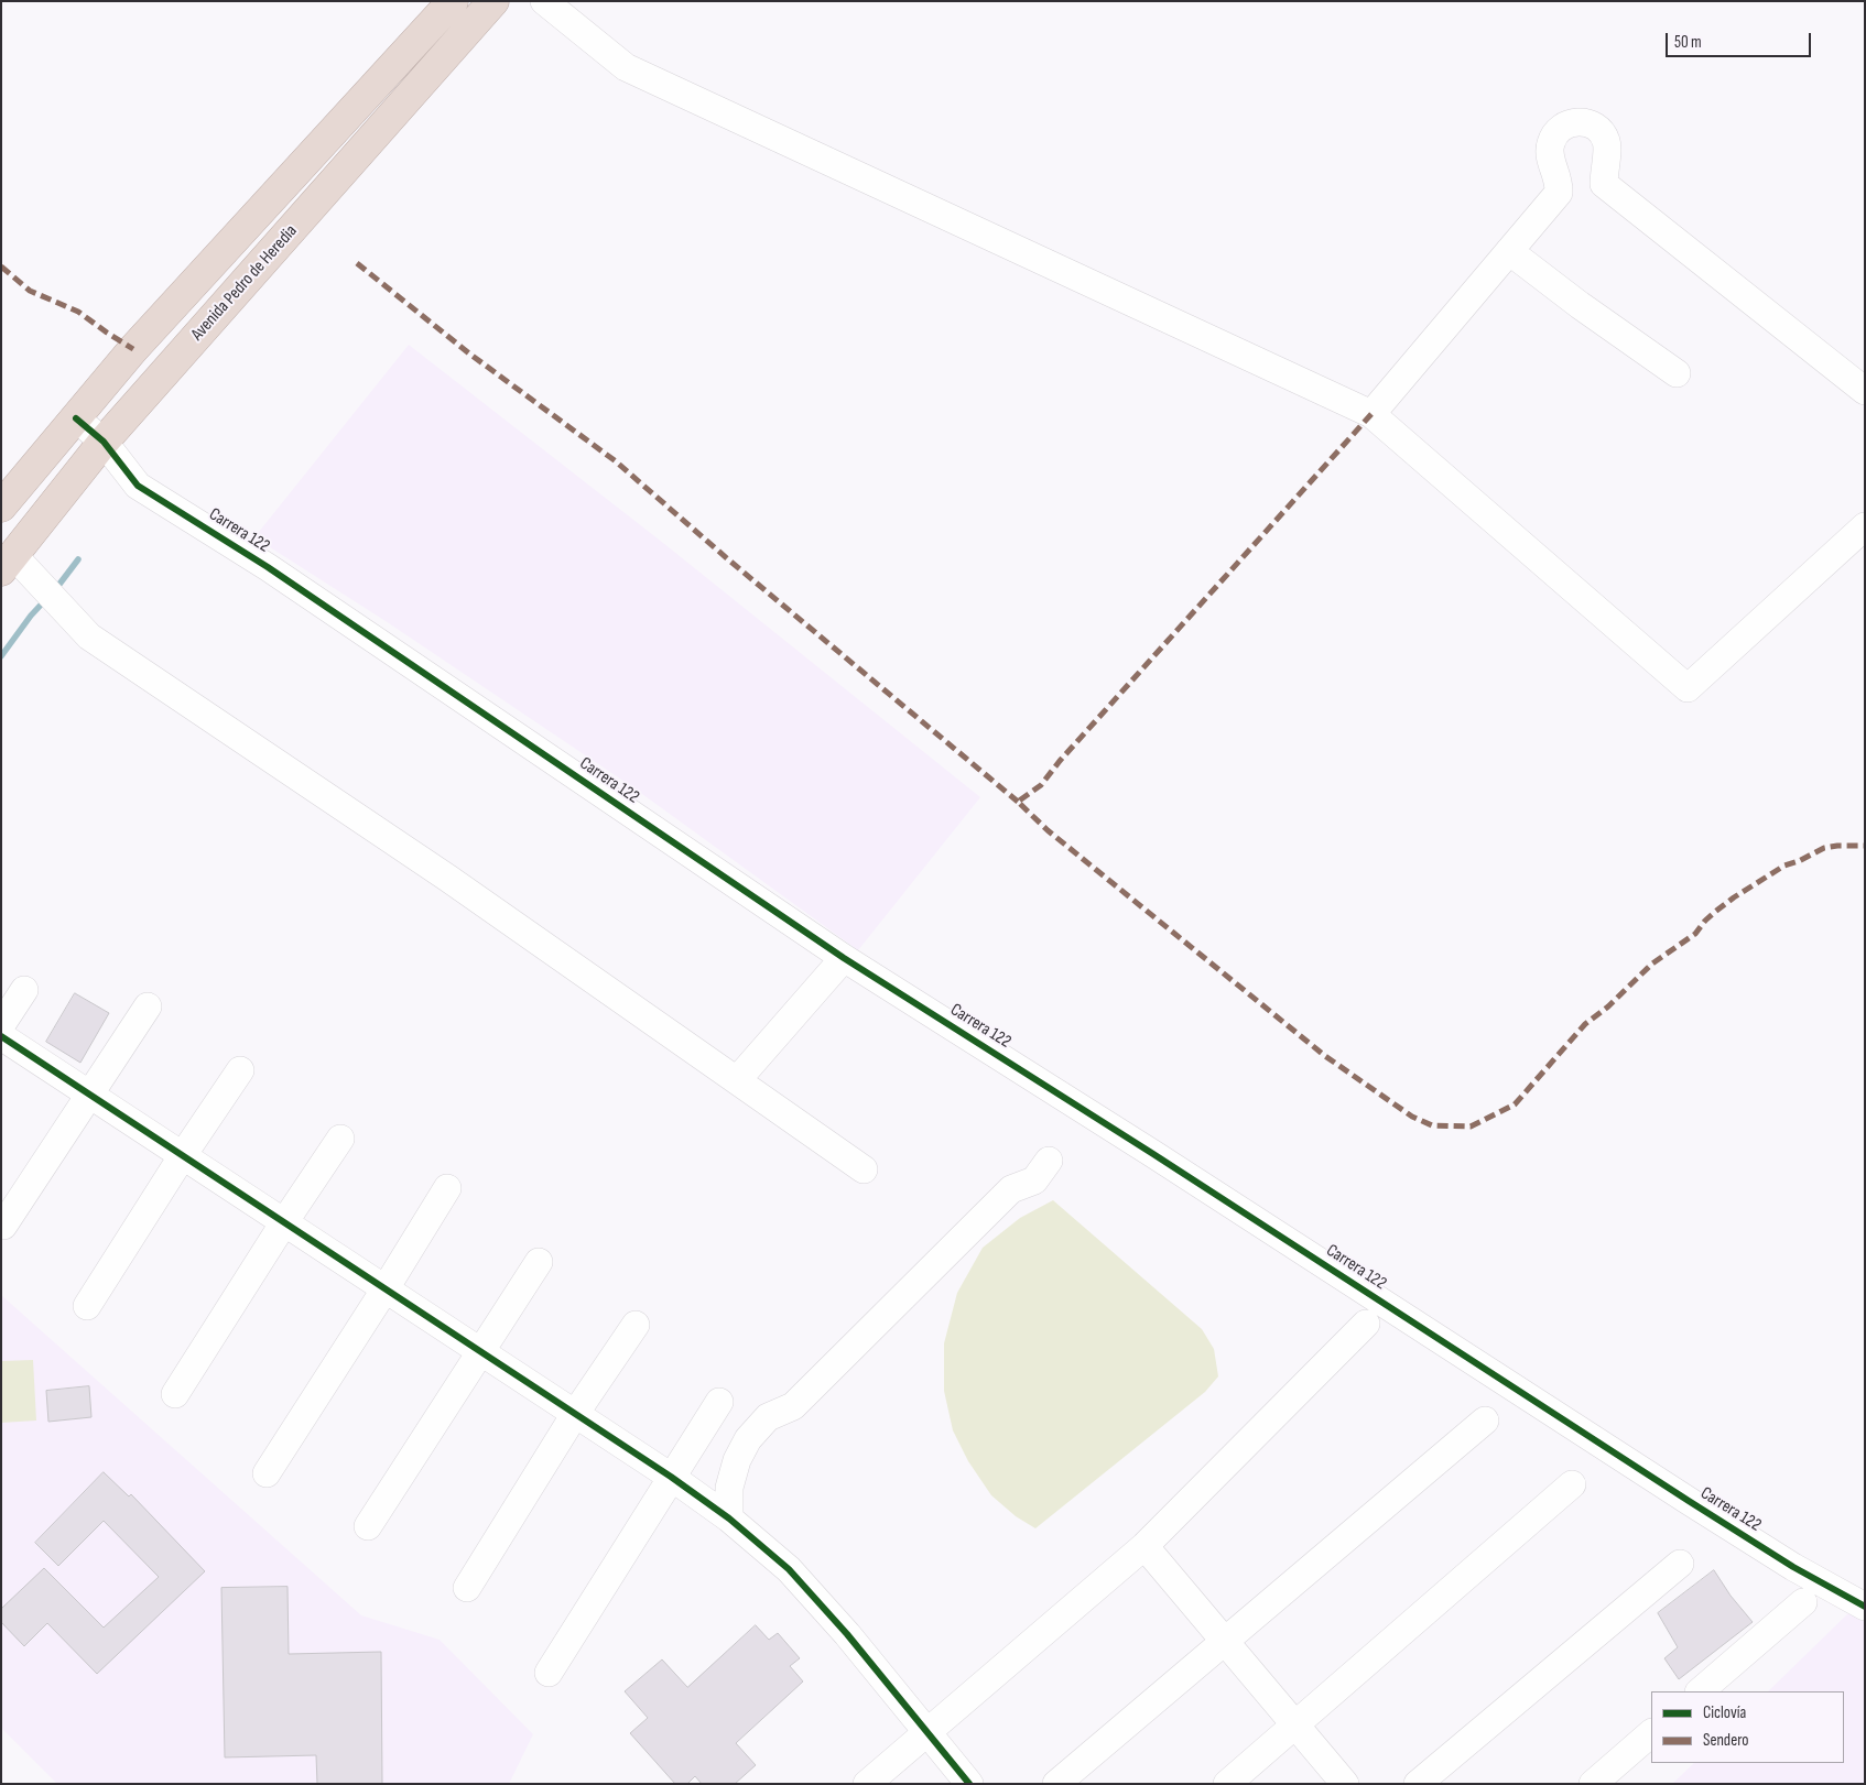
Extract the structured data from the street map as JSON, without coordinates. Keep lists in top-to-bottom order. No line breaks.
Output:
{"streets":{"highway":["Avenida Pedro de Heredia"],"street":["Carrera 122"]},"crossings":[["Avenida Pedro de Heredia","Carrera 122"]],"legend":["Ciclovía","Sendero"],"scale_bar":"50 m"}
